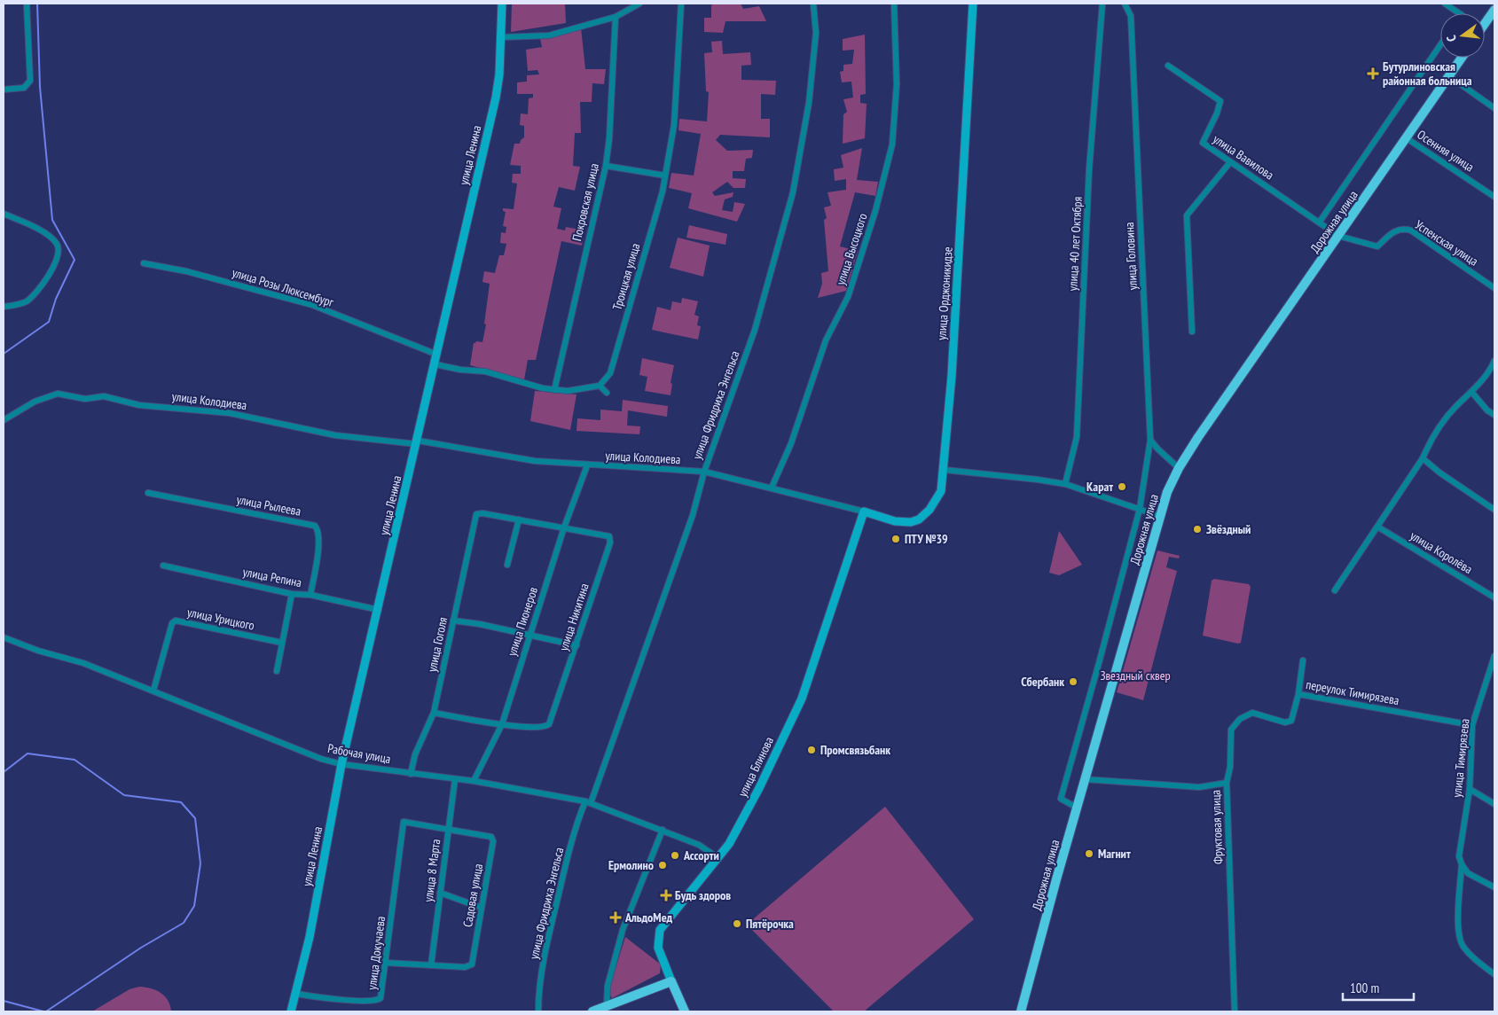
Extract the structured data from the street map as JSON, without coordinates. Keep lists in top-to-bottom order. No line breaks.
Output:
{"streets":{"main road":["улица Ленина","Дорожная улица","улица Орджоникидзе","улица Блинова"],"street":["Осенняя улица","улица Вавилова","Покровская улица","Успенская улица","улица 40 лет Октября","улица Высоцкого","улица Головина","Троицкая улица","улица Розы Люксембург","улица Колодиева","улица Фридриха Энгельса","улица Рылеева","улица Королёва","улица Репина","улица Никитина","улица Урицкого","улица Пионеров","улица Гоголя","переулок Тимирязева","Рабочая улица","улица Тимирязева","Фруктовая улица","улица 8 Марта","Садовая улица","улица Докучаева"]},"crossings":[["Осенняя улица","Дорожная улица"],["улица Ленина","улица Розы Люксембург"],["улица Ленина","улица Колодиева"],["улица Ленина","улица Репина"],["улица Ленина","Рабочая улица"],["улица Ленина","улица Докучаева"],["улица Вавилова","Дорожная улица"],["улица Вавилова","Успенская улица"],["Дорожная улица","Успенская улица"],["Дорожная улица","улица Головина"],["Дорожная улица","Фруктовая улица"],["улица Высоцкого","улица Колодиева"],["улица Орджоникидзе","улица Колодиева"],["улица Орджоникидзе","улица Блинова"],["улица Колодиева","улица Фридриха Энгельса"],["улица Колодиева","улица Пионеров"],["улица Колодиева","улица Блинова"],["улица Фридриха Энгельса","Рабочая улица"],["улица Рылеева","улица Репина"],["улица Никитина","улица Пионеров"],["улица Никитина","улица Гоголя"],["улица Урицкого","Рабочая улица"],["улица Пионеров","Рабочая улица"],["улица Гоголя","Рабочая улица"],["переулок Тимирязева","улица Тимирязева"],["переулок Тимирязева","Фруктовая улица"],["Рабочая улица","улица Блинова"],["Рабочая улица","улица 8 Марта"],["улица 8 Марта","Садовая улица"],["Садовая улица","улица Докучаева"]],"parks":["Звездный сквер"],"places":{"health":["Бутурлиновская районная больница","Будь здоров","АльдоМед"],"other":["Карат","Звёздный","ПТУ №39","Сбербанк","Промсвязьбанк","Магнит","Ассорти","Ермолино","Пятёрочка"]},"scale_bar":"100 m","north":"left"}
